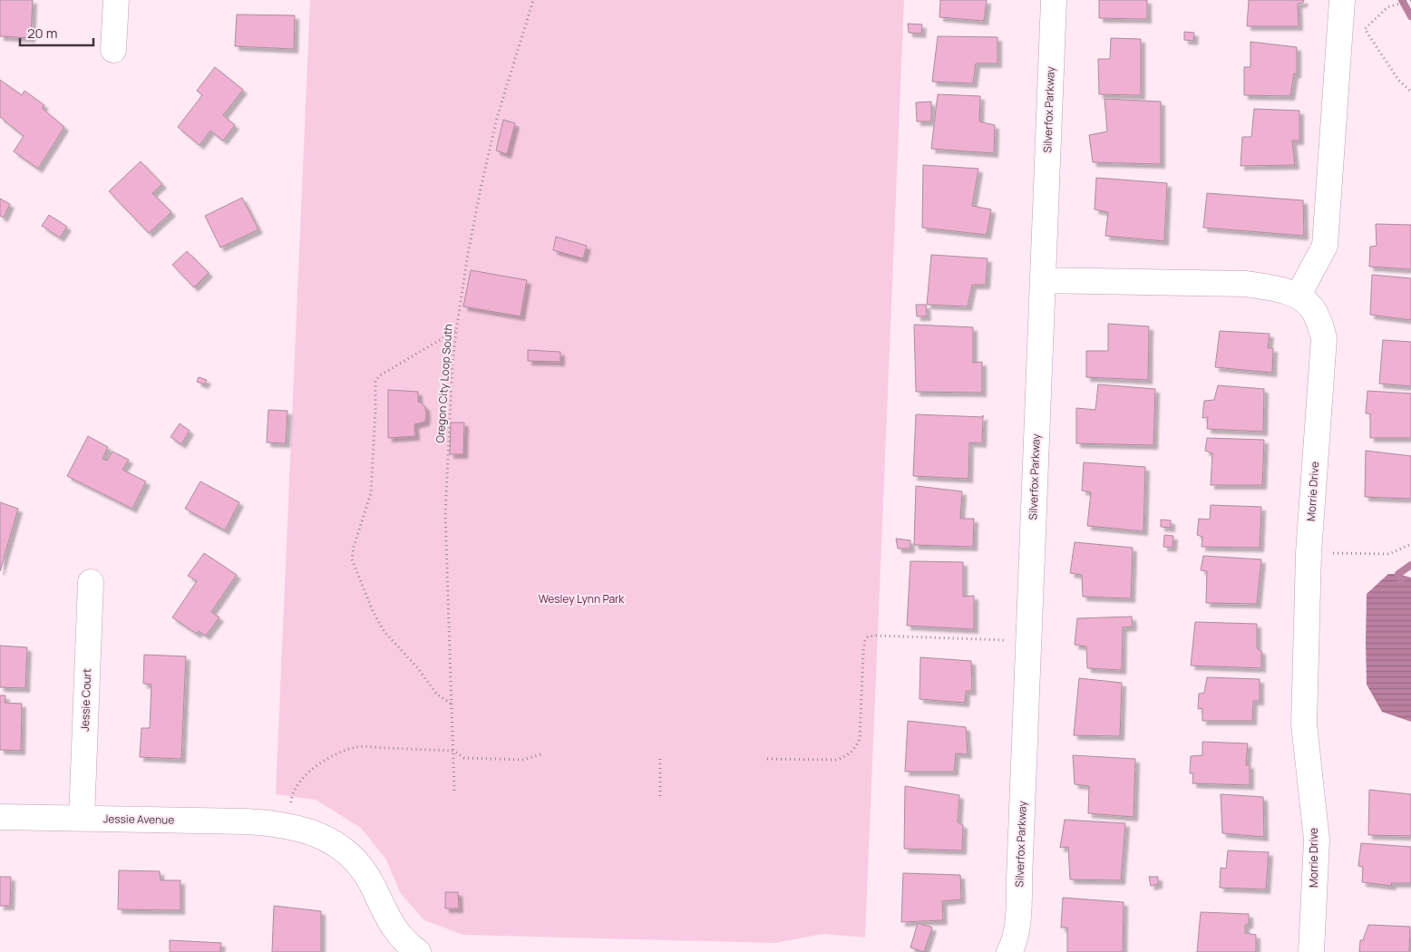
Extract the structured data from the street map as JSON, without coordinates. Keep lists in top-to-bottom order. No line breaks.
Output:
{"streets":{"street":["Silverfox Parkway","Morrie Drive","Jessie Court","Jessie Avenue"],"path":["Oregon City Loop South"]},"crossings":[["Silverfox Parkway","Morrie Drive"],["Jessie Court","Jessie Avenue"]],"parks":["Wesley Lynn Park"],"scale_bar":"20 m"}
